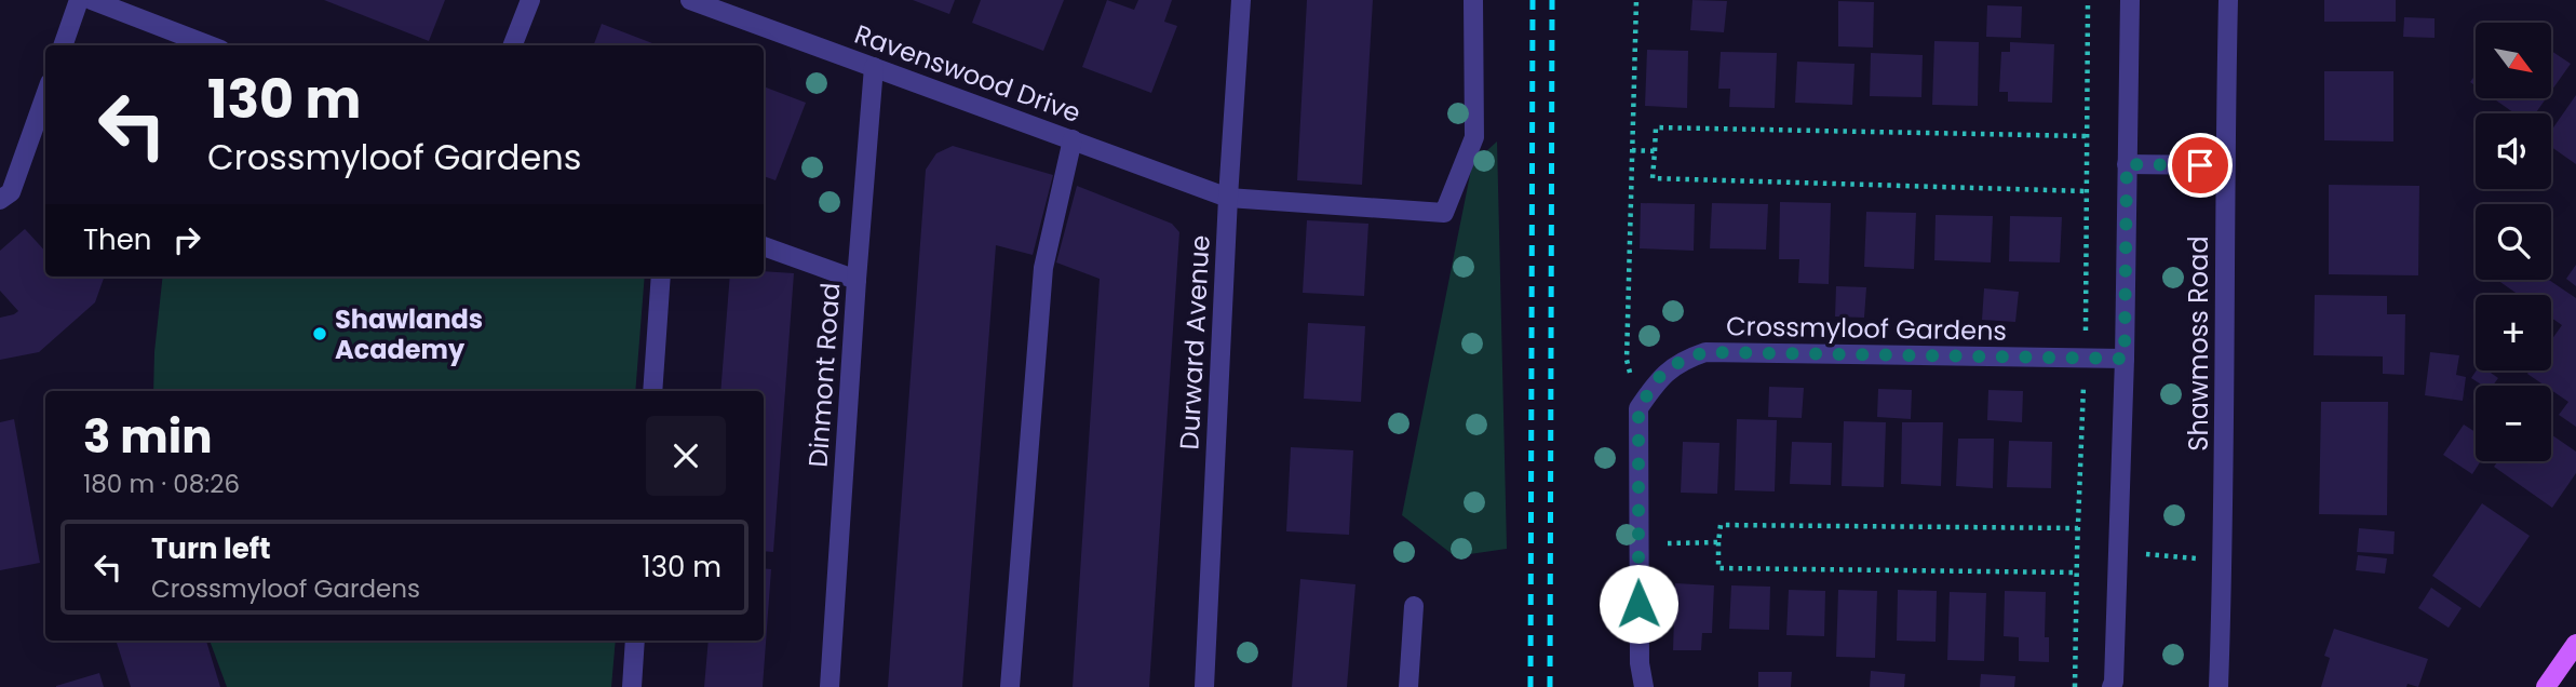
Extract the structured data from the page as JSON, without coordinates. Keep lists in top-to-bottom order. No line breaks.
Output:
{"streets":{"street":["Ravenswood Drive","Crossmyloof Gardens","Durward Avenue","Shawmoss Road","Dinmont Road"]},"crossings":[["Ravenswood Drive","Durward Avenue"],["Ravenswood Drive","Dinmont Road"]],"places":["Shawlands Academy"],"north":"bottom right","page":{"map_buttons":["+","−"],"turn":["130 m","Crossmyloof Gardens"],"then":"Then","heading":["3 min","180 m · 08:26"],"list":[{"name":"Turn left","note":"Crossmyloof Gardens","value":"130 m"}]}}
